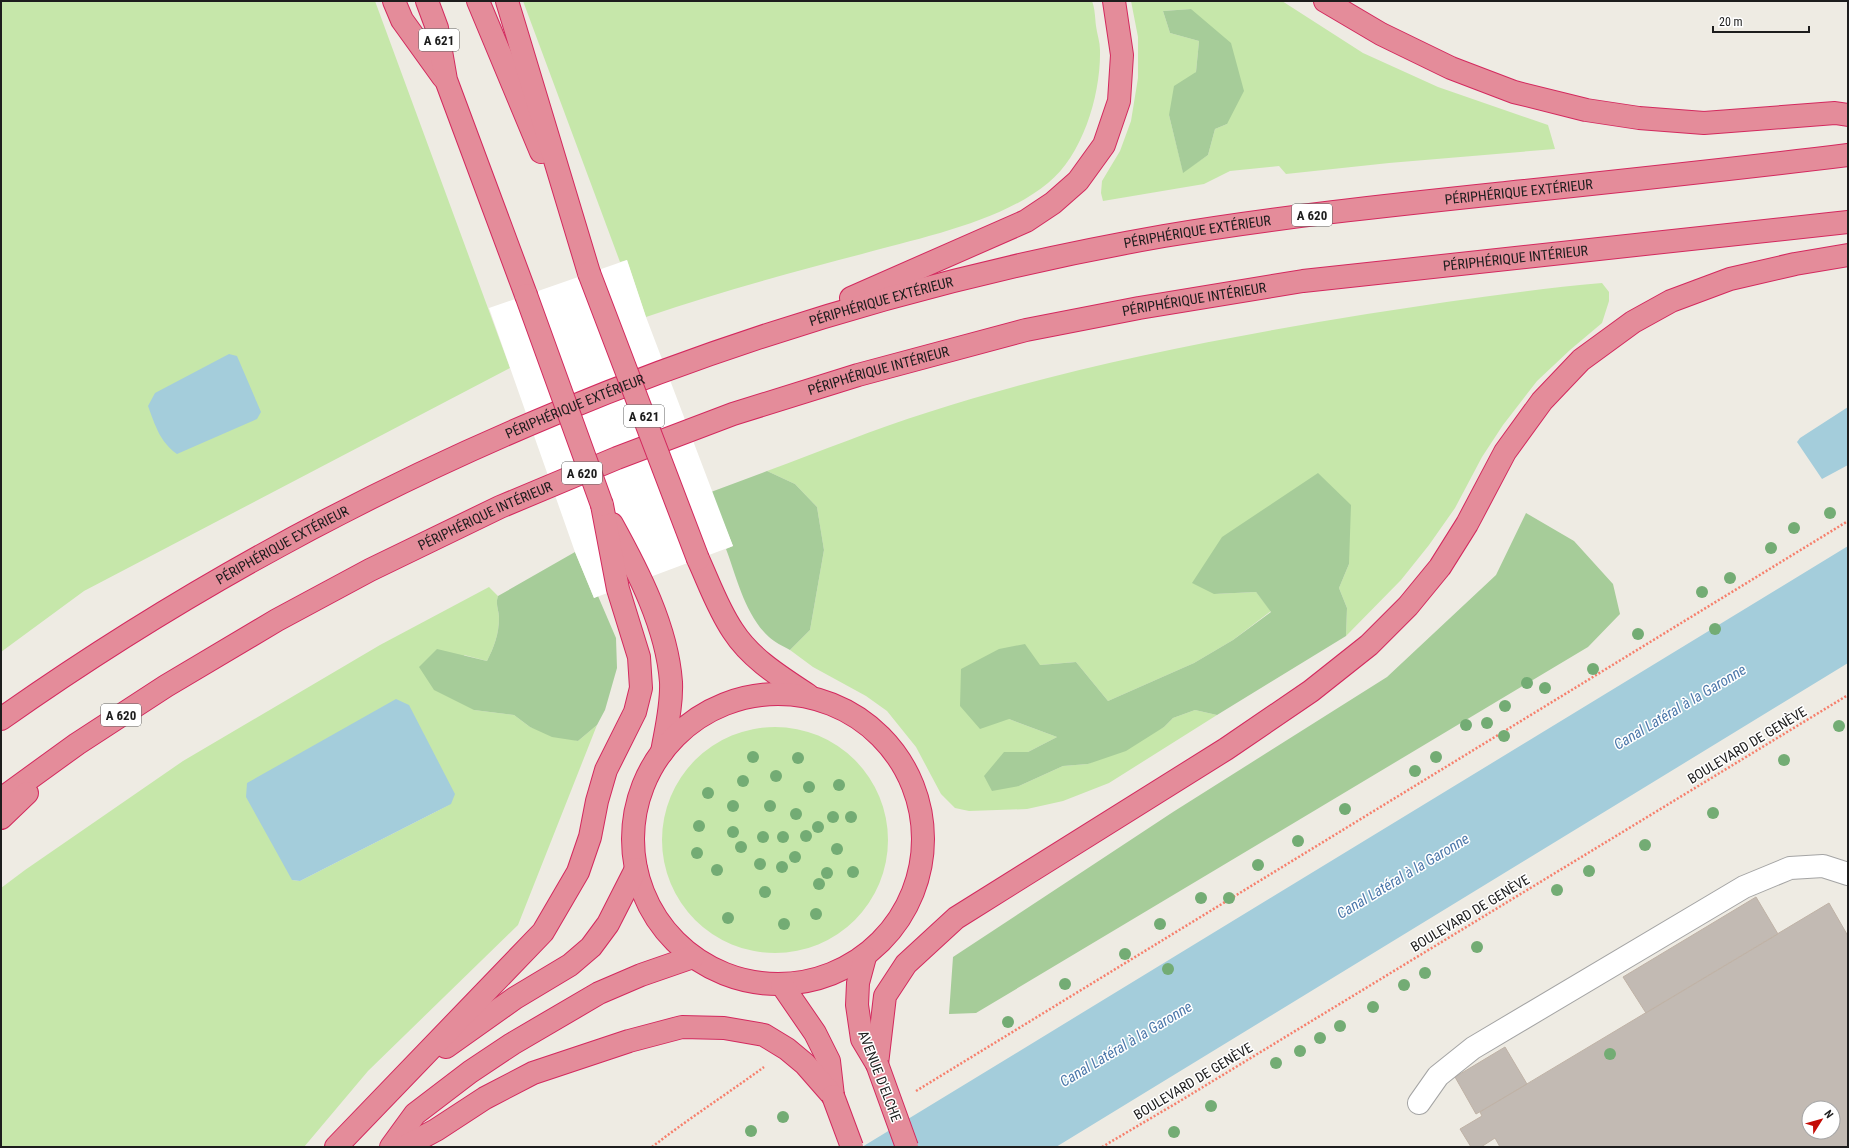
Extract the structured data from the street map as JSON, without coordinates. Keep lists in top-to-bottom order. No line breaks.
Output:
{"streets":{"highway":["A 621","PÉRIPHÉRIQUE EXTÉRIEUR","A 620","PÉRIPHÉRIQUE INTÉRIEUR","AVENUE D'ELCHE"],"path":["BOULEVARD DE GENÈVE"]},"water":["Canal Latéral à la Garonne"],"scale_bar":"20 m","north":"top right"}
